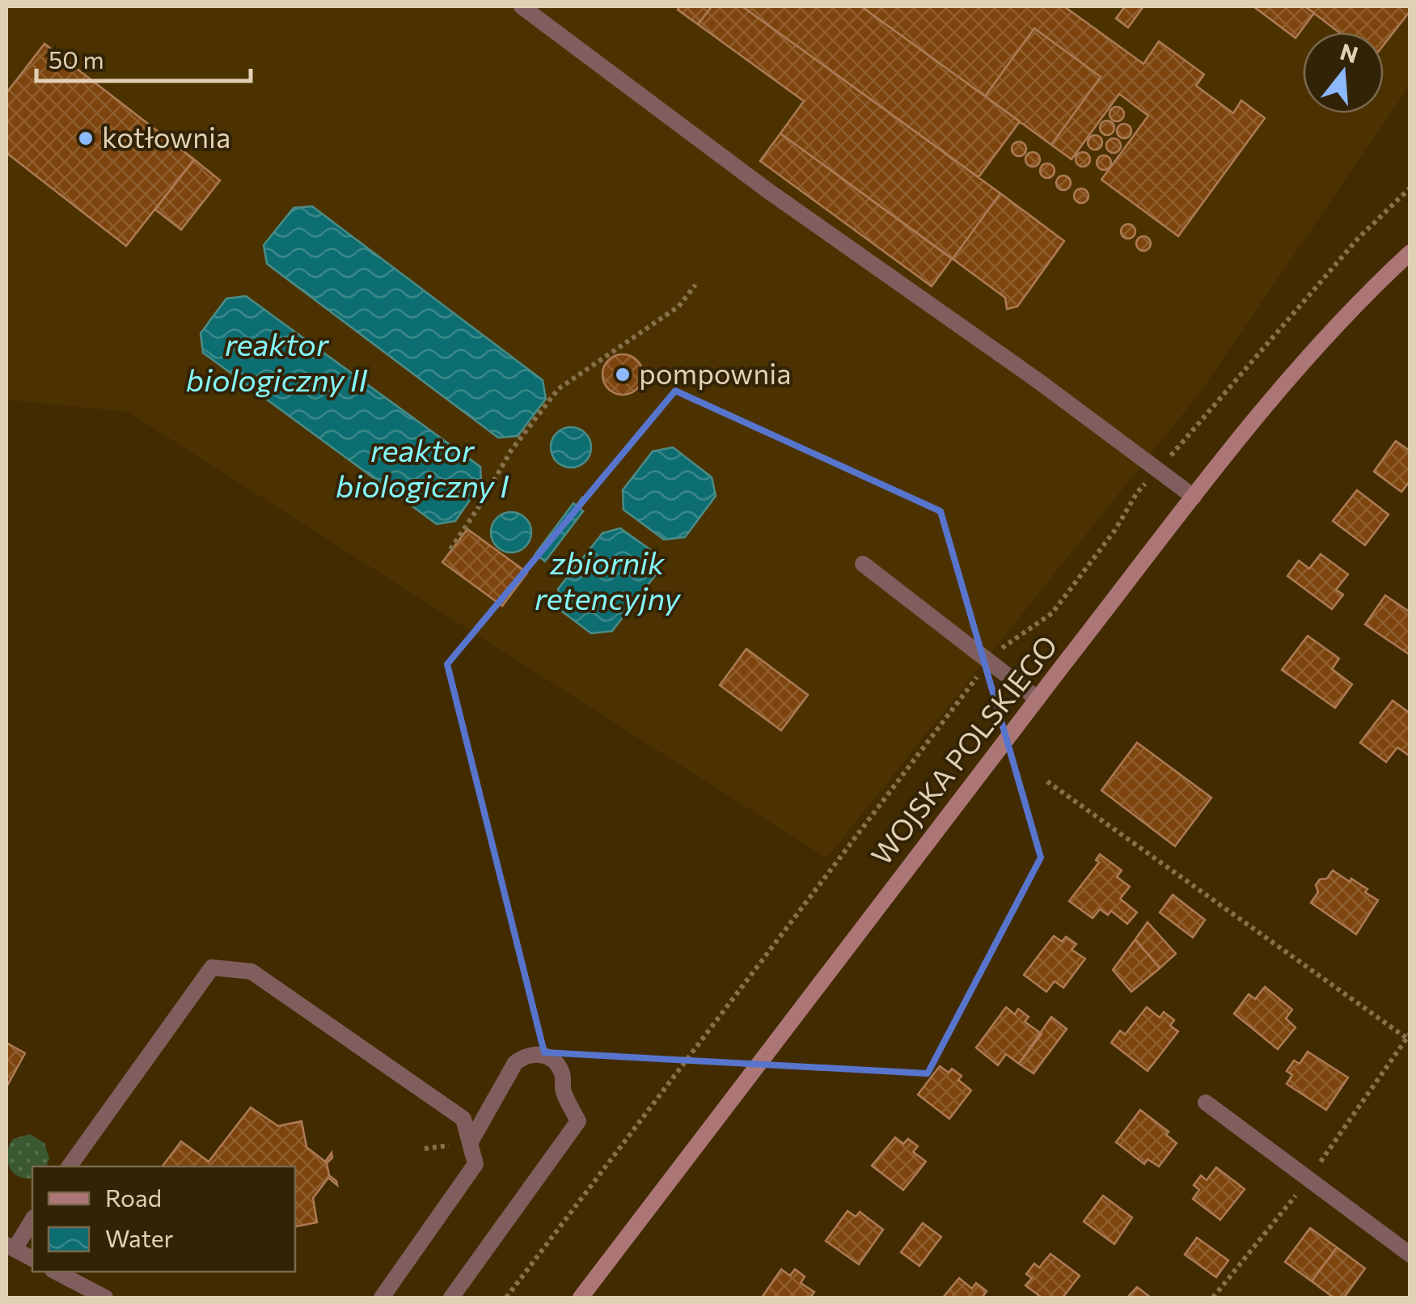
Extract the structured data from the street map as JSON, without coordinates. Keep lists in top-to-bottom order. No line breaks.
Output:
{"streets":{"main road":["WOJSKA POLSKIEGO"]},"water":["reaktor biologiczny II","reaktor biologiczny I","zbiornik retencyjny"],"places":["kotłownia","pompownia"],"legend":["Road","Water"],"scale_bar":"50 m","north":"top"}
